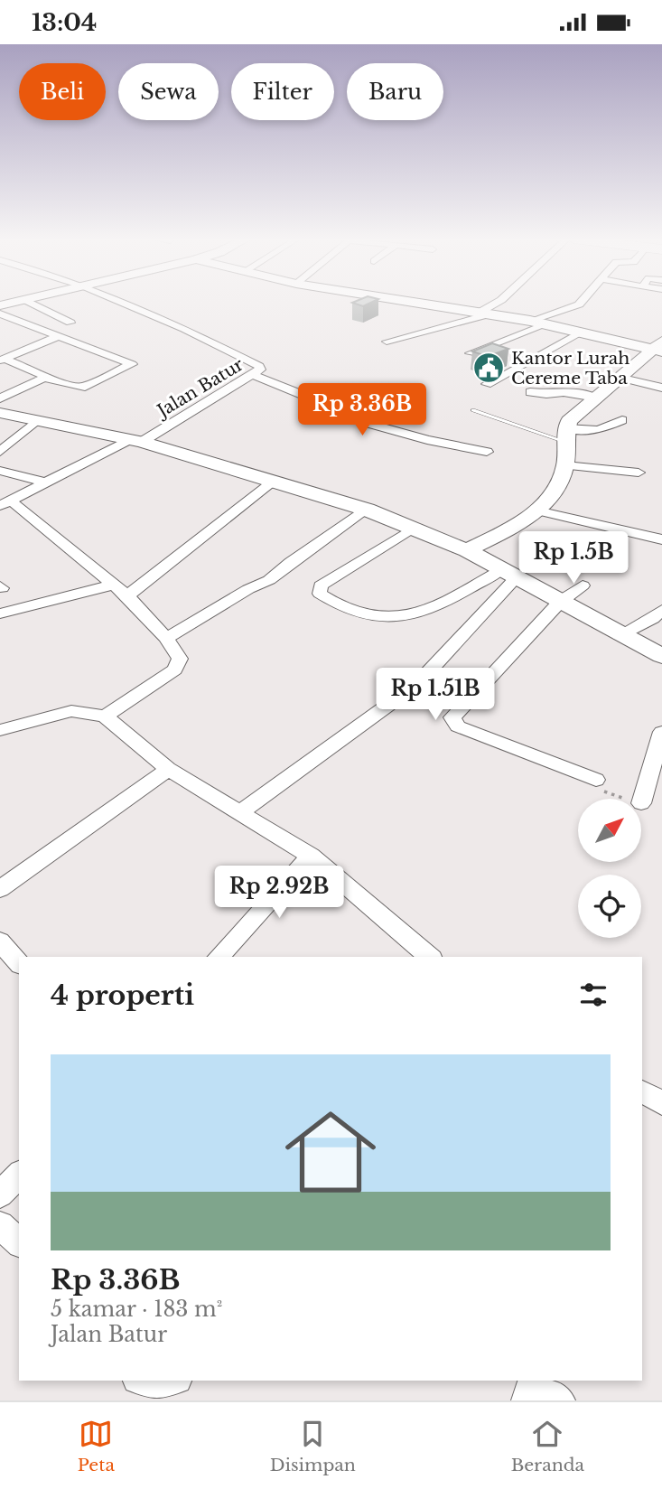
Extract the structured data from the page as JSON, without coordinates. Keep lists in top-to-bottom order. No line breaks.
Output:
{"streets":{"street":["Jalan Batur"]},"places":{"public building":["Kantor Lurah Cereme Taba"]},"north":"top right","page":{"status":"13:04","chip":["Beli","Sewa","Filter","Baru"],"price":["Rp 3.36B","Rp 1.5B","Rp 1.51B","Rp 2.92B"],"heading":"4 properti","list":[{"name":"Rp 3.36B","note":"5 kamar · 183 m² · Jalan Batur"}],"tabs":["Peta","Disimpan","Beranda"]}}
